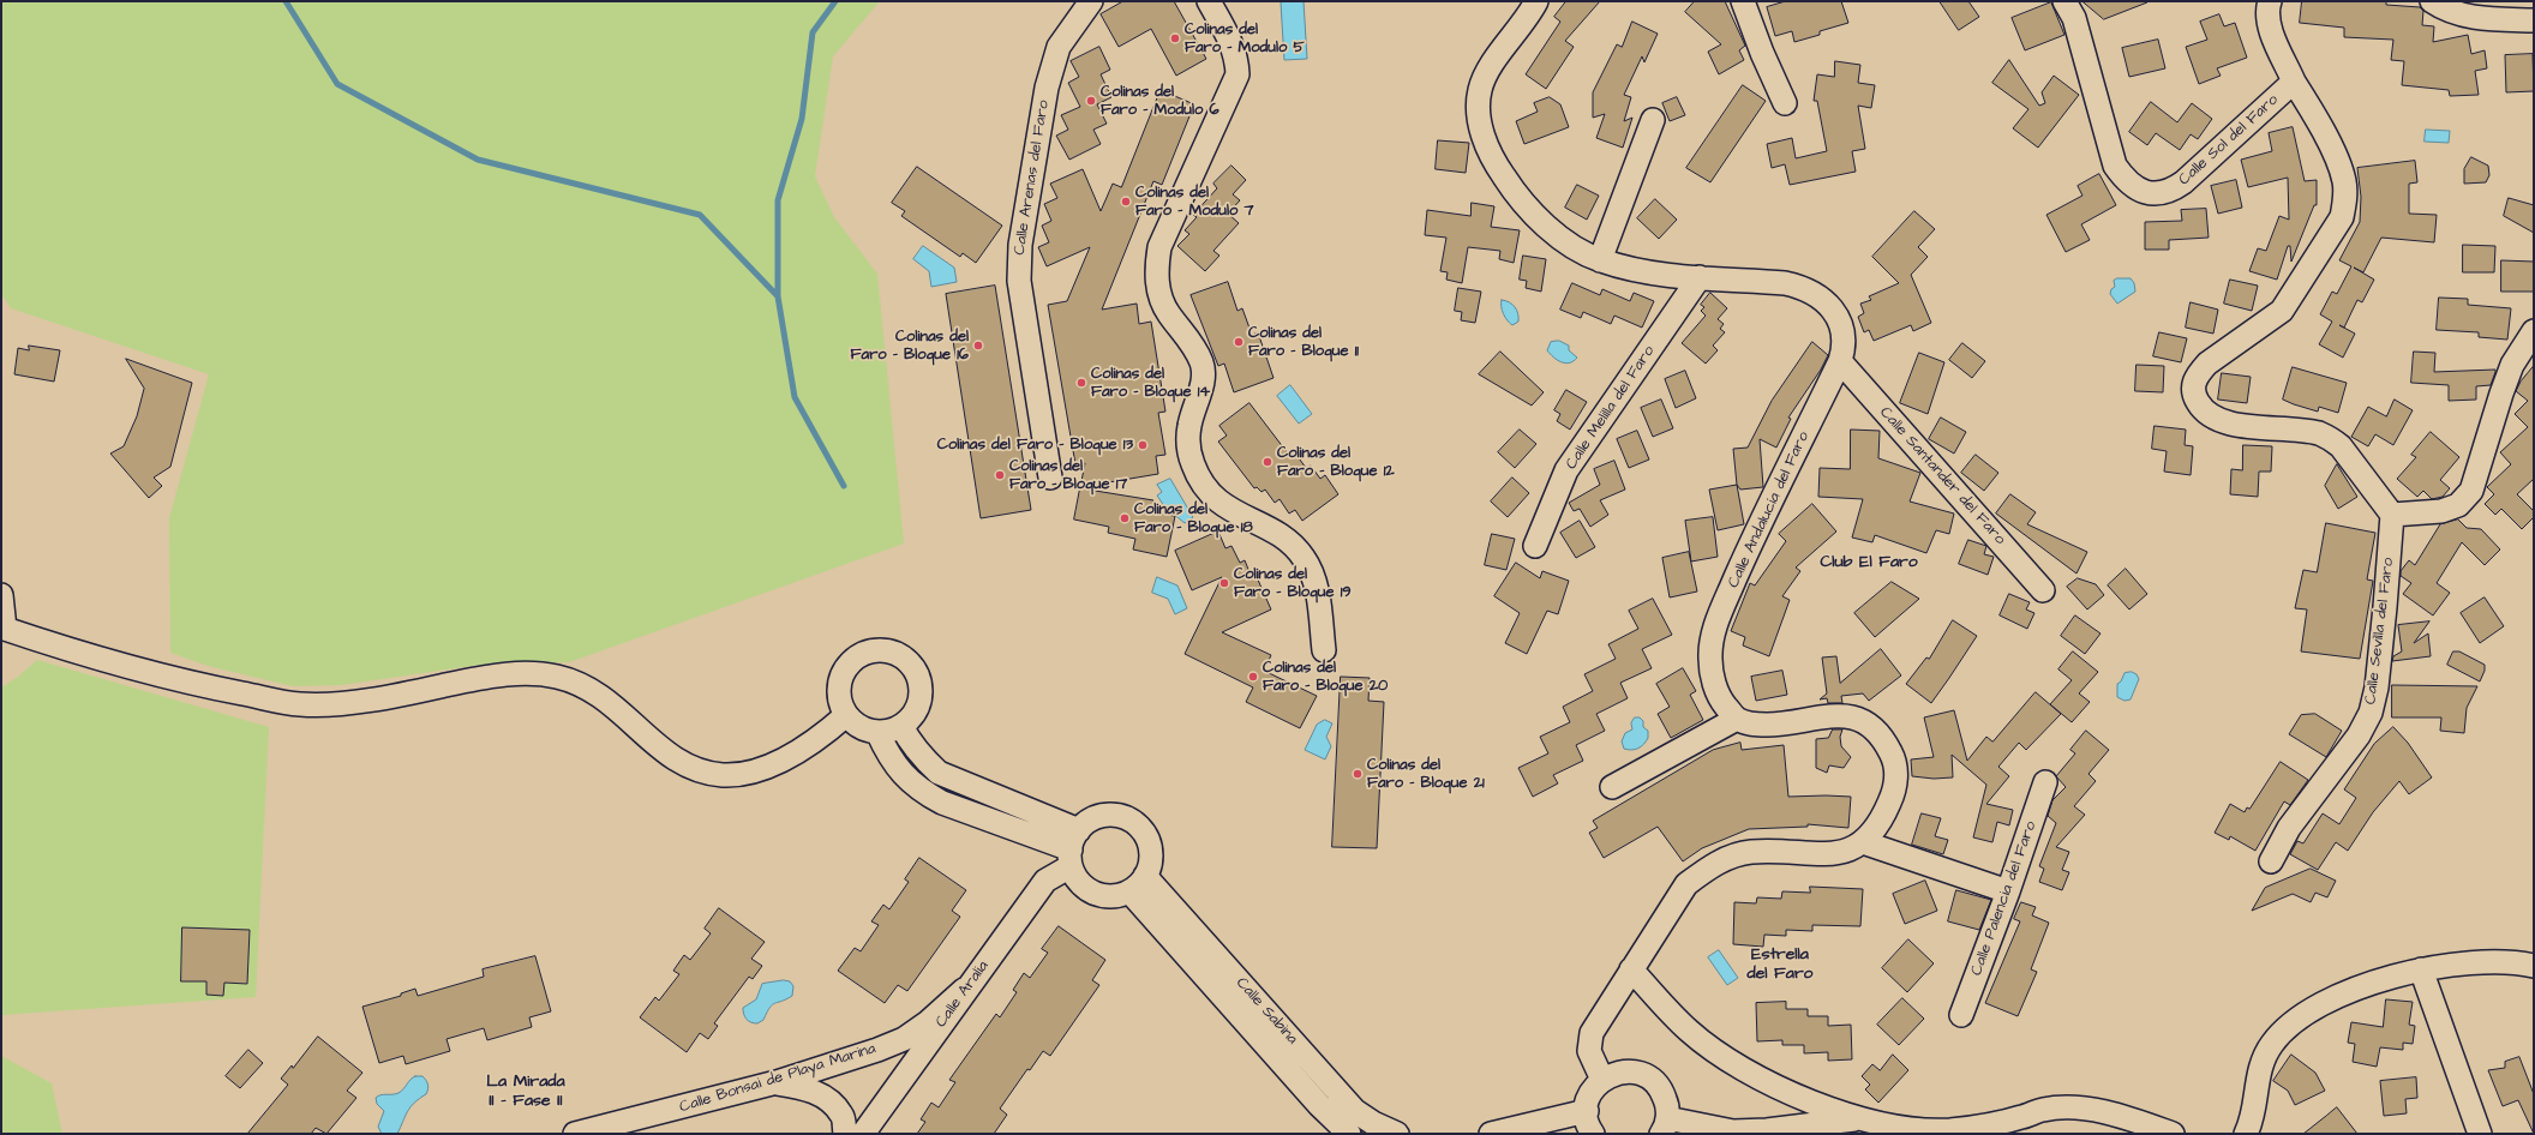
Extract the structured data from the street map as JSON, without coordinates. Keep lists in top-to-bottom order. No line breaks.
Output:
{"streets":{"street":["Calle Sol del Faro","Calle Arenas del Faro","Calle Melilla del Faro","Calle Santander del Faro","Calle Andalucía del Faro","Calle Sevilla del Faro","Calle Palencia del Faro","Calle Aralia","Calle Sabina","Calle Bonsai de Playa Marina"]},"crossings":[["Calle Melilla del Faro","Calle Andalucía del Faro"],["Calle Santander del Faro","Calle Andalucía del Faro"],["Calle Aralia","Calle Sabina"],["Calle Aralia","Calle Bonsai de Playa Marina"]],"districts":["Club El Faro","Estrella del Faro","La Mirada II - Fase II"],"places":["Colinas del Faro - Modulo 5","Colinas del Faro - Modulo 6","Colinas del Faro - Modulo 7","Colinas del Faro - Bloque 11","Colinas del Faro - Bloque 16","Colinas del Faro - Bloque 14","Colinas del Faro - Bloque 13","Colinas del Faro - Bloque 12","Colinas del Faro - Bloque 17","Colinas del Faro - Bloque 18","Colinas del Faro - Bloque 19","Colinas del Faro - Bloque 20","Colinas del Faro - Bloque 21"]}
